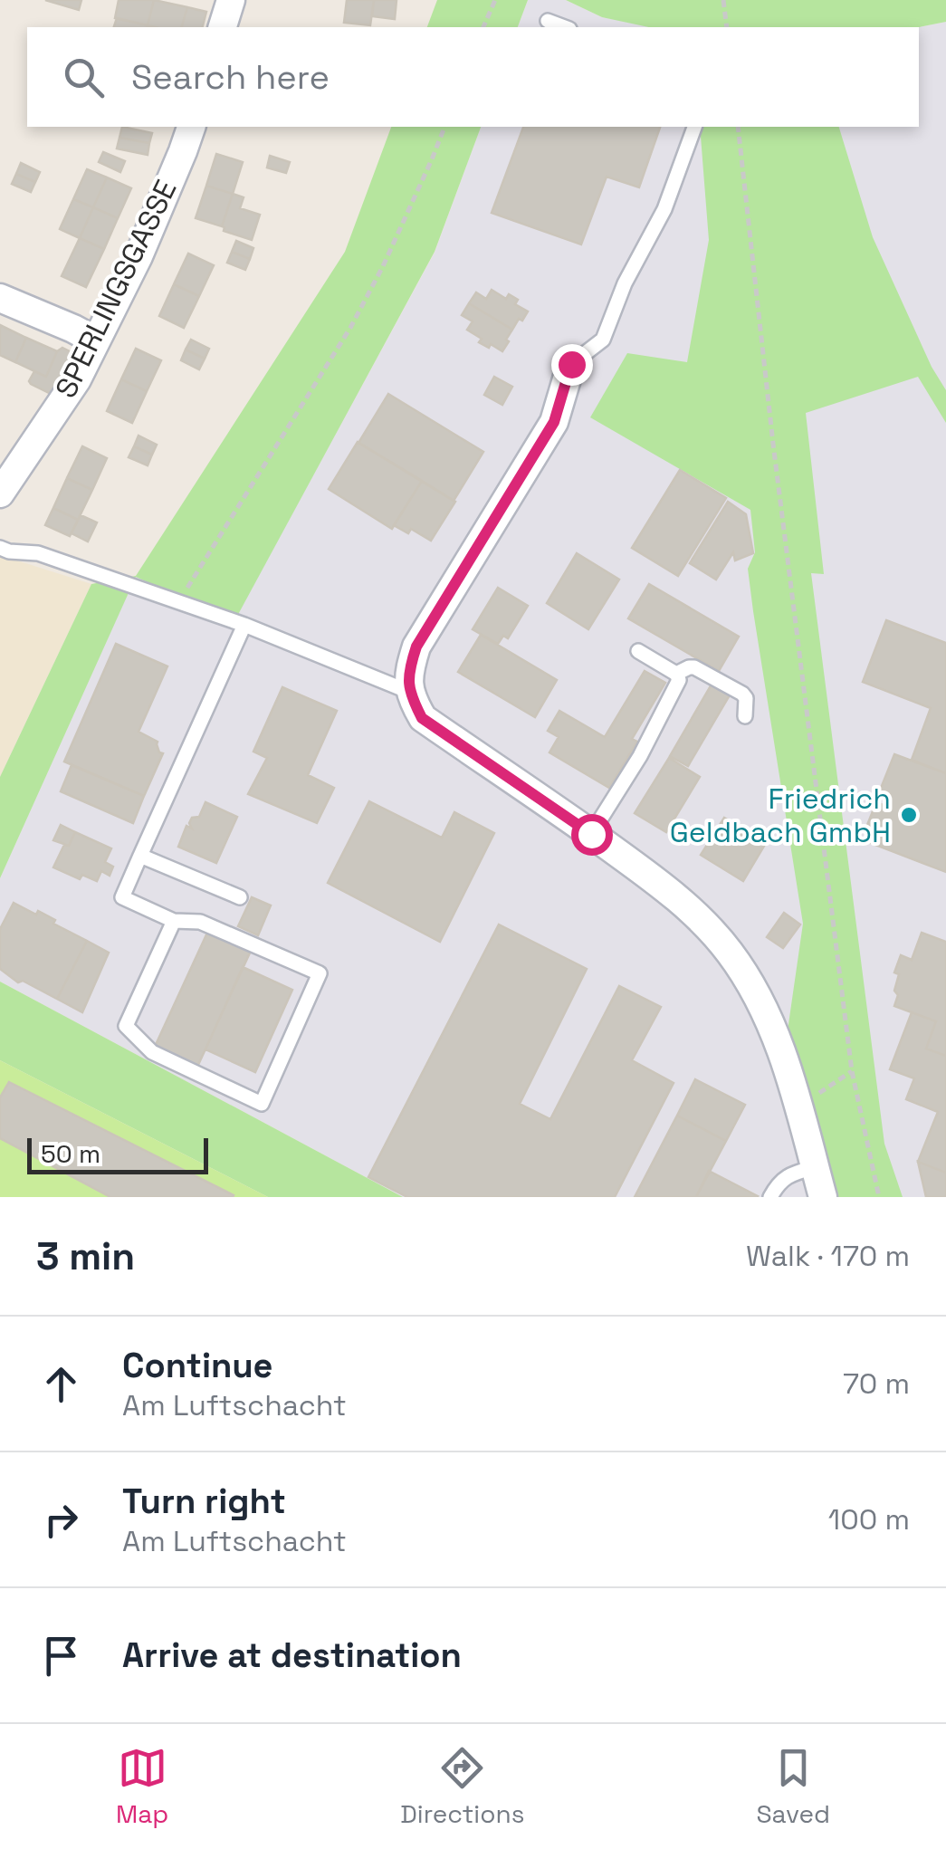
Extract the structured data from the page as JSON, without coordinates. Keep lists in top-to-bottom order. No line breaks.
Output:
{"streets":{"street":["SPERLINGSGASSE"]},"places":["Friedrich Geldbach GmbH"],"scale_bar":"50 m","page":{"search":"Search here","scale":"50 m","heading":["3 min","Walk · 170 m"],"list":[["Continue","Am Luftschacht","70 m"],["Turn right","Am Luftschacht","100 m"],"Arrive at destination"],"nav":["Map","Directions","Saved"]}}
